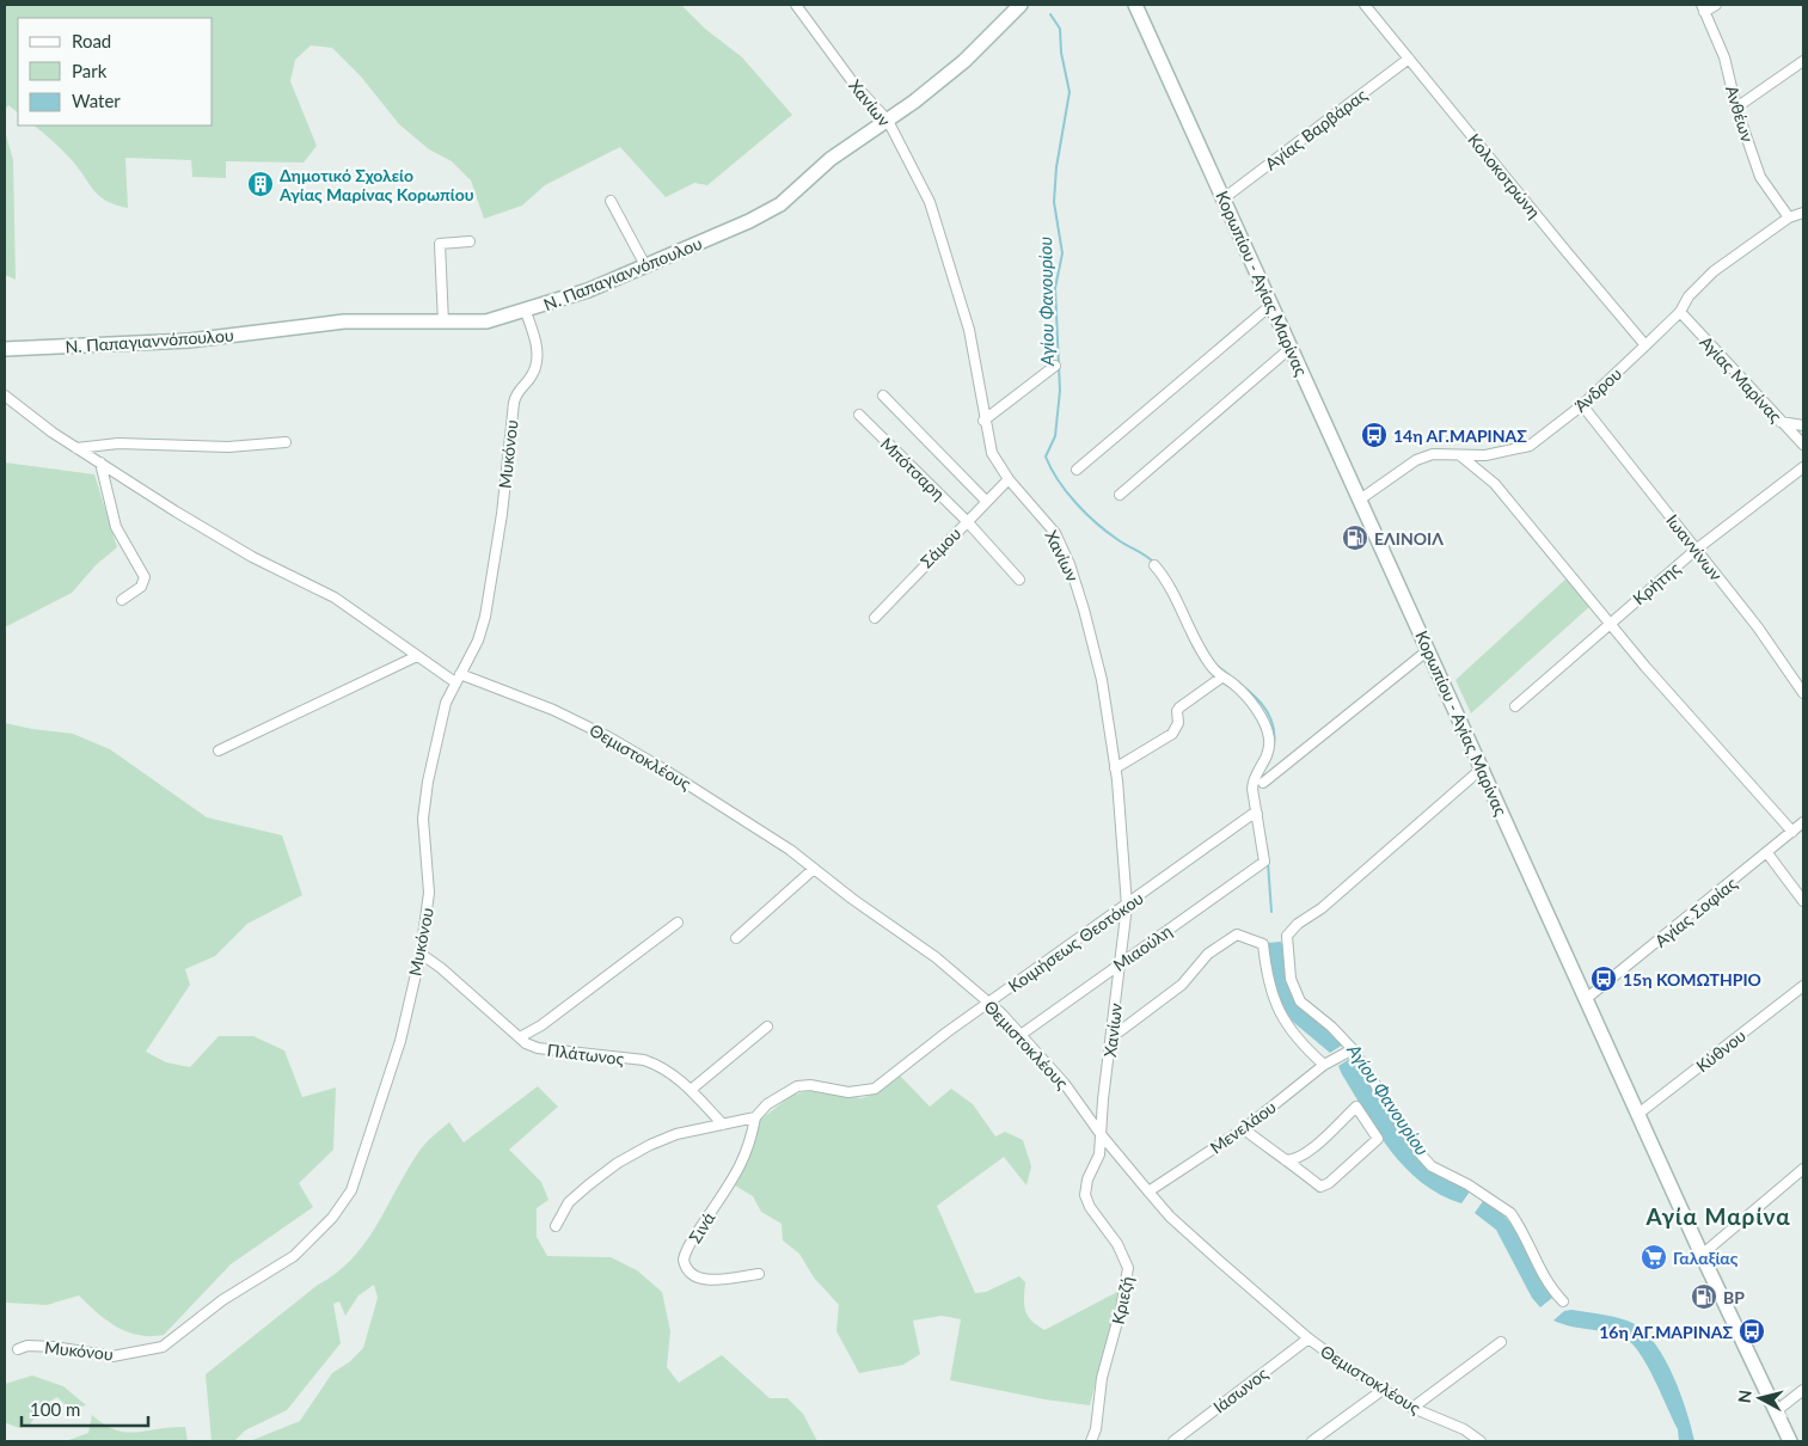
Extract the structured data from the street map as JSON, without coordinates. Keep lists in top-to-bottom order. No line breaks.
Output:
{"streets":{"main road":["Ν. Παπαγιαννόπουλου","Κορωπίου - Αγίας Μαρίνας"],"street":["Χανίων","Ανθέων","Αγίας Βαρβάρας","Κολοκοτρώνη","Αγίας Μαρίνας","Άνδρου","Μυκόνου","Μπότσαρη","Σάμου","Ιωαννίνων","Κρήτης","Θεμιστοκλέους","Αγίας Σοφίας","Κοιμήσεως Θεοτόκου","Μιαούλη","Κύθνου","Πλάτωνος","Μενελάου","Σινά","Κριεζή","Ιάσωνος"]},"crossings":[["Χανίων","Ν. Παπαγιαννόπουλου"],["Χανίων","Σάμου"],["Χανίων","Θεμιστοκλέους"],["Χανίων","Κοιμήσεως Θεοτόκου"],["Χανίων","Μιαούλη"],["Χανίων","Κριεζή"],["Ανθέων","Άνδρου"],["Αγίας Βαρβάρας","Κολοκοτρώνη"],["Αγίας Βαρβάρας","Κορωπίου - Αγίας Μαρίνας"],["Κολοκοτρώνη","Άνδρου"],["Ν. Παπαγιαννόπουλου","Μυκόνου"],["Κορωπίου - Αγίας Μαρίνας","Άνδρου"],["Κορωπίου - Αγίας Μαρίνας","Αγίας Σοφίας"],["Κορωπίου - Αγίας Μαρίνας","Κύθνου"],["Αγίας Μαρίνας","Άνδρου"],["Άνδρου","Ιωαννίνων"],["Μυκόνου","Θεμιστοκλέους"],["Μυκόνου","Πλάτωνος"],["Μπότσαρη","Σάμου"],["Ιωαννίνων","Κρήτης"],["Θεμιστοκλέους","Κοιμήσεως Θεοτόκου"],["Θεμιστοκλέους","Μιαούλη"],["Θεμιστοκλέους","Μενελάου"],["Θεμιστοκλέους","Κριεζή"],["Θεμιστοκλέους","Ιάσωνος"],["Κοιμήσεως Θεοτόκου","Μιαούλη"],["Κοιμήσεως Θεοτόκου","Πλάτωνος"],["Κοιμήσεως Θεοτόκου","Σινά"]],"districts":["Αγία Μαρίνα"],"water":["Αγίου Φανουρίου"],"places":{"building":["Δημοτικό Σχολείο Αγίας Μαρίνας Κορωπίου"],"bus stop":["14η ΑΓ.ΜΑΡΙΝΑΣ","15η ΚΟΜΩΤΗΡΙΟ","16η ΑΓ.ΜΑΡΙΝΑΣ"],"fuel station":["ΕΛΙΝΟΙΛ","BP"],"supermarket":["Γαλαξίας"]},"legend":["Road","Park","Water"],"scale_bar":"100 m","north":"left"}
